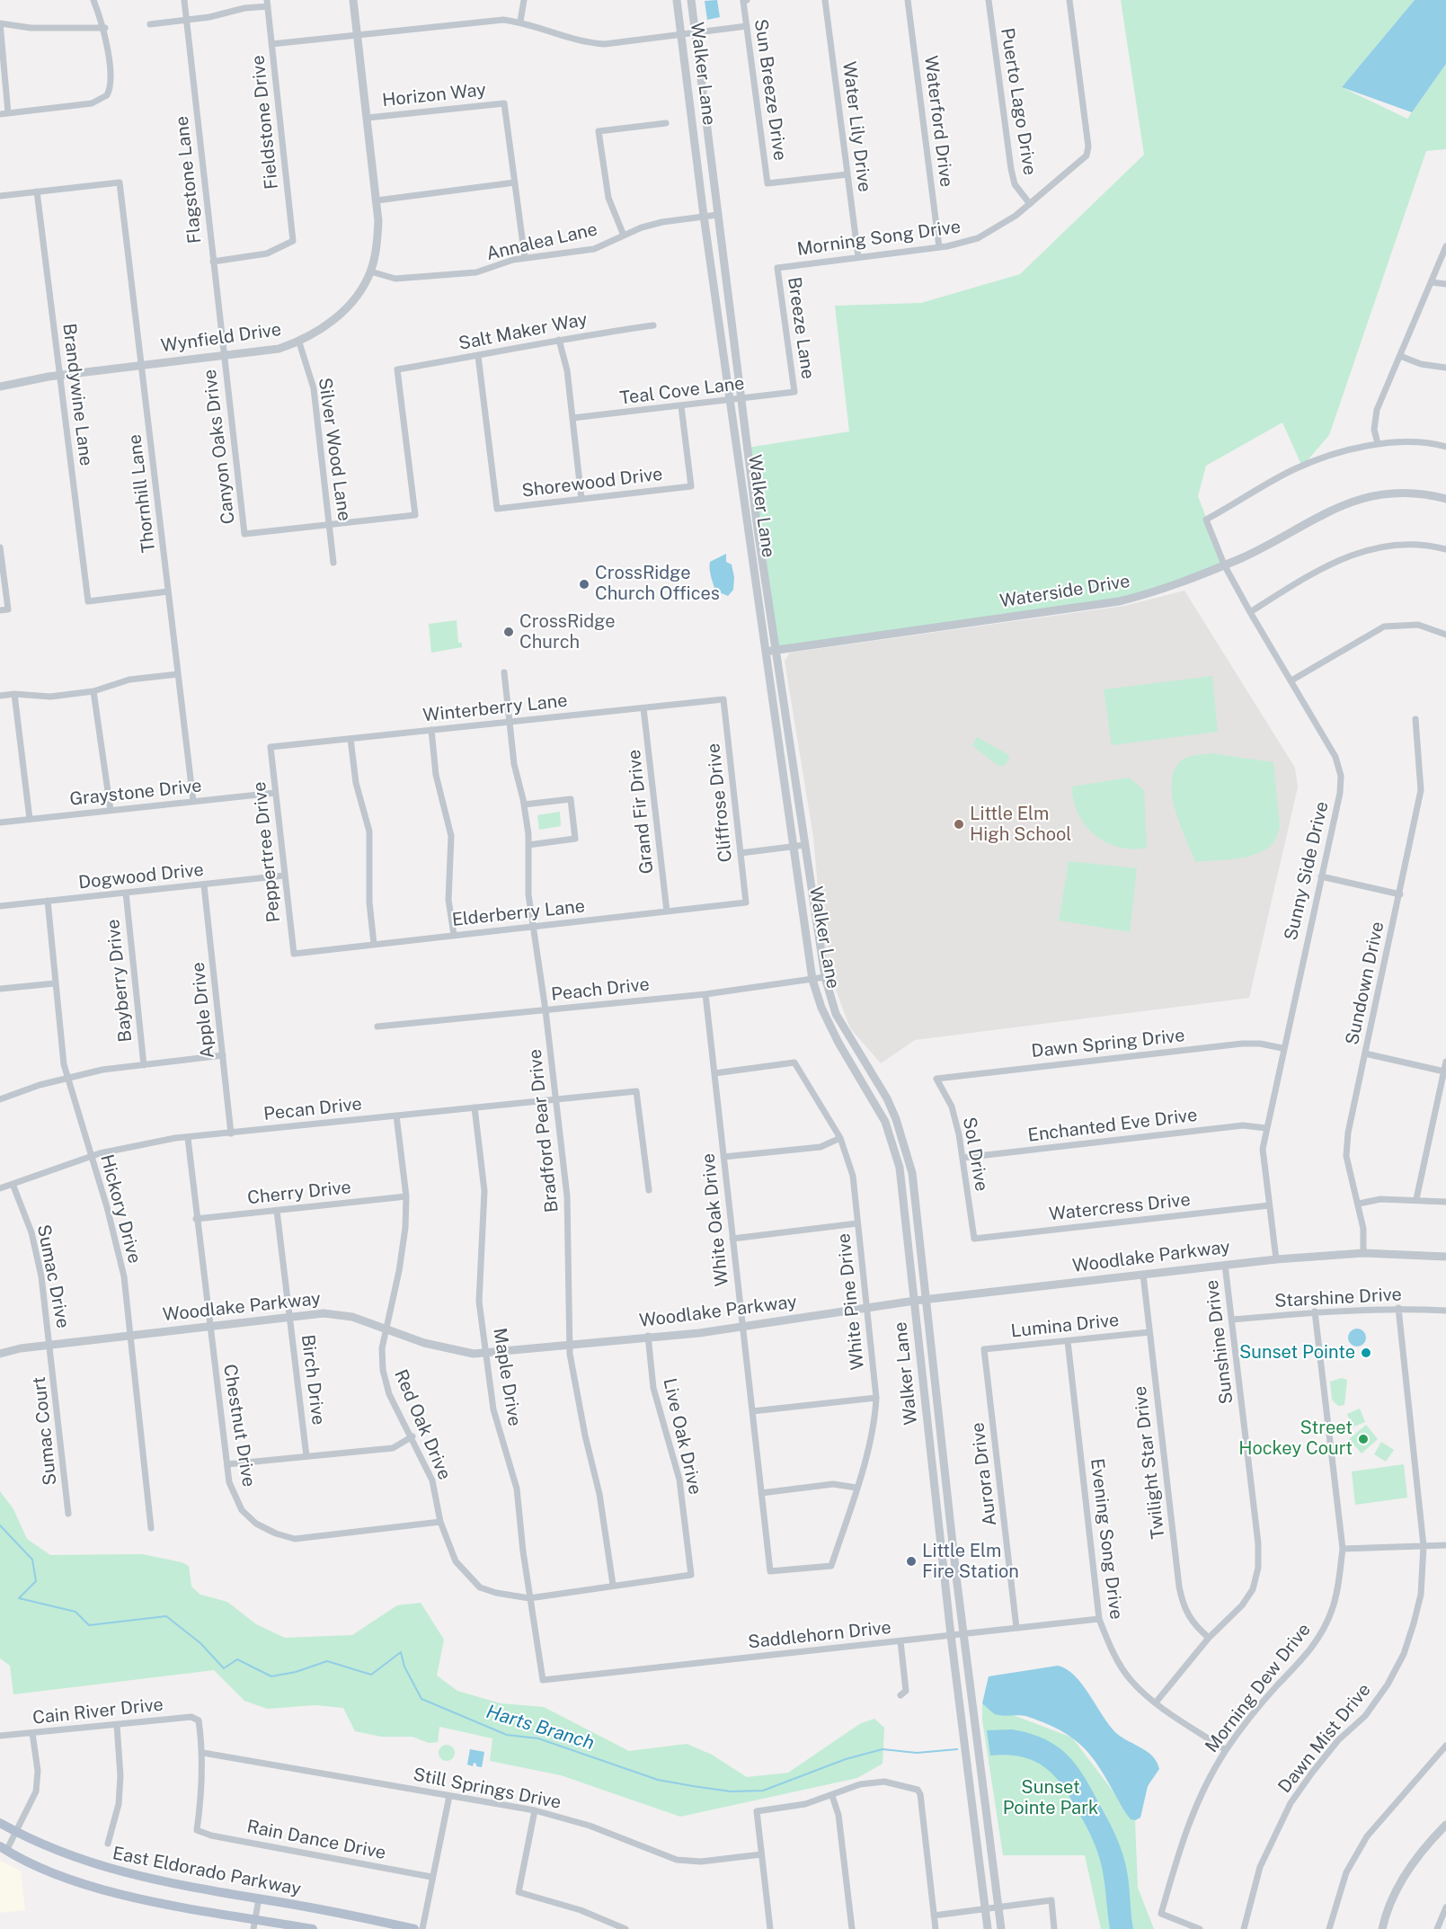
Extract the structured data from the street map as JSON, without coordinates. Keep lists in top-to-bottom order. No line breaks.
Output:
{"streets":{"main road":["East Eldorado Parkway"],"street":["Walker Lane","Sun Breeze Drive","Horizon Way","Puerto Lago Drive","Waterford Drive","Fieldstone Drive","Water Lily Drive","Flagstone Lane","Morning Song Drive","Annalea Lane","Breeze Lane","Salt Maker Way","Wynfield Drive","Teal Cove Lane","Brandywine Lane","Canyon Oaks Drive","Silver Wood Lane","Shorewood Drive","Thornhill Lane","Waterside Drive","Winterberry Lane","Graystone Drive","Cliffrose Drive","Grand Fir Drive","Peppertree Drive","Sunny Side Drive","Dogwood Drive","Elderberry Lane","Bayberry Drive","Sundown Drive","Peach Drive","Apple Drive","Dawn Spring Drive","Pecan Drive","Enchanted Eve Drive","Bradford Pear Drive","Sol Drive","Cherry Drive","Watercress Drive","Hickory Drive","White Oak Drive","Woodlake Parkway","Sumac Drive","Starshine Drive","White Pine Drive","Lumina Drive","Sunshine Drive","Maple Drive","Birch Drive","Red Oak Drive","Chestnut Drive","Sumac Court","Live Oak Drive","Twilight Star Drive","Aurora Drive","Evening Song Drive","Saddlehorn Drive","Morning Dew Drive","Cain River Drive","Dawn Mist Drive","Still Springs Drive","Rain Dance Drive"]},"crossings":[["Walker Lane","Annalea Lane"],["Walker Lane","Teal Cove Lane"],["Walker Lane","Waterside Drive"],["Walker Lane","Peach Drive"],["Walker Lane","Woodlake Parkway"],["Walker Lane","Saddlehorn Drive"],["Sun Breeze Drive","Water Lily Drive"],["Horizon Way","Wynfield Drive"],["Puerto Lago Drive","Morning Song Drive"],["Waterford Drive","Morning Song Drive"],["Fieldstone Drive","Flagstone Lane"],["Water Lily Drive","Morning Song Drive"],["Flagstone Lane","Wynfield Drive"],["Flagstone Lane","Canyon Oaks Drive"],["Morning Song Drive","Breeze Lane"],["Annalea Lane","Wynfield Drive"],["Breeze Lane","Teal Cove Lane"],["Salt Maker Way","Canyon Oaks Drive"],["Salt Maker Way","Silver Wood Lane"],["Salt Maker Way","Shorewood Drive"],["Wynfield Drive","Brandywine Lane"],["Wynfield Drive","Canyon Oaks Drive"],["Wynfield Drive","Silver Wood Lane"],["Wynfield Drive","Thornhill Lane"],["Teal Cove Lane","Shorewood Drive"],["Brandywine Lane","Thornhill Lane"],["Canyon Oaks Drive","Silver Wood Lane"],["Thornhill Lane","Graystone Drive"],["Waterside Drive","Sunny Side Drive"],["Winterberry Lane","Cliffrose Drive"],["Winterberry Lane","Grand Fir Drive"],["Winterberry Lane","Peppertree Drive"],["Winterberry Lane","Bradford Pear Drive"],["Graystone Drive","Peppertree Drive"],["Cliffrose Drive","Elderberry Lane"],["Grand Fir Drive","Elderberry Lane"],["Peppertree Drive","Dogwood Drive"],["Peppertree Drive","Elderberry Lane"],["Sunny Side Drive","Dawn Spring Drive"],["Sunny Side Drive","Enchanted Eve Drive"],["Sunny Side Drive","Watercress Drive"],["Sunny Side Drive","Woodlake Parkway"],["Dogwood Drive","Bayberry Drive"],["Dogwood Drive","Apple Drive"],["Dogwood Drive","Hickory Drive"],["Elderberry Lane","Bradford Pear Drive"],["Sundown Drive","Woodlake Parkway"],["Peach Drive","Bradford Pear Drive"],["Peach Drive","White Oak Drive"],["Apple Drive","Pecan Drive"],["Dawn Spring Drive","Sol Drive"],["Pecan Drive","Bradford Pear Drive"],["Pecan Drive","Hickory Drive"],["Pecan Drive","Sumac Drive"],["Pecan Drive","Maple Drive"],["Pecan Drive","Red Oak Drive"],["Pecan Drive","Chestnut Drive"],["Enchanted Eve Drive","Sol Drive"],["Bradford Pear Drive","Woodlake Parkway"],["Bradford Pear Drive","Red Oak Drive"],["Sol Drive","Watercress Drive"],["Cherry Drive","Birch Drive"],["Cherry Drive","Red Oak Drive"],["Cherry Drive","Chestnut Drive"],["Hickory Drive","Woodlake Parkway"],["White Oak Drive","Woodlake Parkway"],["White Oak Drive","White Pine Drive"],["Woodlake Parkway","Sumac Drive"],["Woodlake Parkway","White Pine Drive"],["Woodlake Parkway","Sunshine Drive"],["Woodlake Parkway","Maple Drive"],["Woodlake Parkway","Birch Drive"],["Woodlake Parkway","Red Oak Drive"],["Woodlake Parkway","Chestnut Drive"],["Woodlake Parkway","Sumac Court"],["Woodlake Parkway","Live Oak Drive"],["Woodlake Parkway","Twilight Star Drive"],["Sumac Drive","Sumac Court"],["Starshine Drive","Sunshine Drive"],["Starshine Drive","Morning Dew Drive"],["Starshine Drive","Dawn Mist Drive"],["Lumina Drive","Twilight Star Drive"],["Lumina Drive","Aurora Drive"],["Lumina Drive","Evening Song Drive"],["Sunshine Drive","Twilight Star Drive"],["Sunshine Drive","Evening Song Drive"],["Maple Drive","Red Oak Drive"],["Maple Drive","Saddlehorn Drive"],["Red Oak Drive","Chestnut Drive"],["Red Oak Drive","Live Oak Drive"],["Aurora Drive","Saddlehorn Drive"],["Evening Song Drive","Saddlehorn Drive"],["Evening Song Drive","Morning Dew Drive"],["Cain River Drive","Still Springs Drive"],["Cain River Drive","Rain Dance Drive"],["Still Springs Drive","Rain Dance Drive"]],"water":["Harts Branch"],"parks":["Sunset Pointe Park"],"places":["CrossRidge Church Offices","CrossRidge Church","Little Elm High School","Sunset Pointe","Street Hockey Court","Little Elm Fire Station"]}
